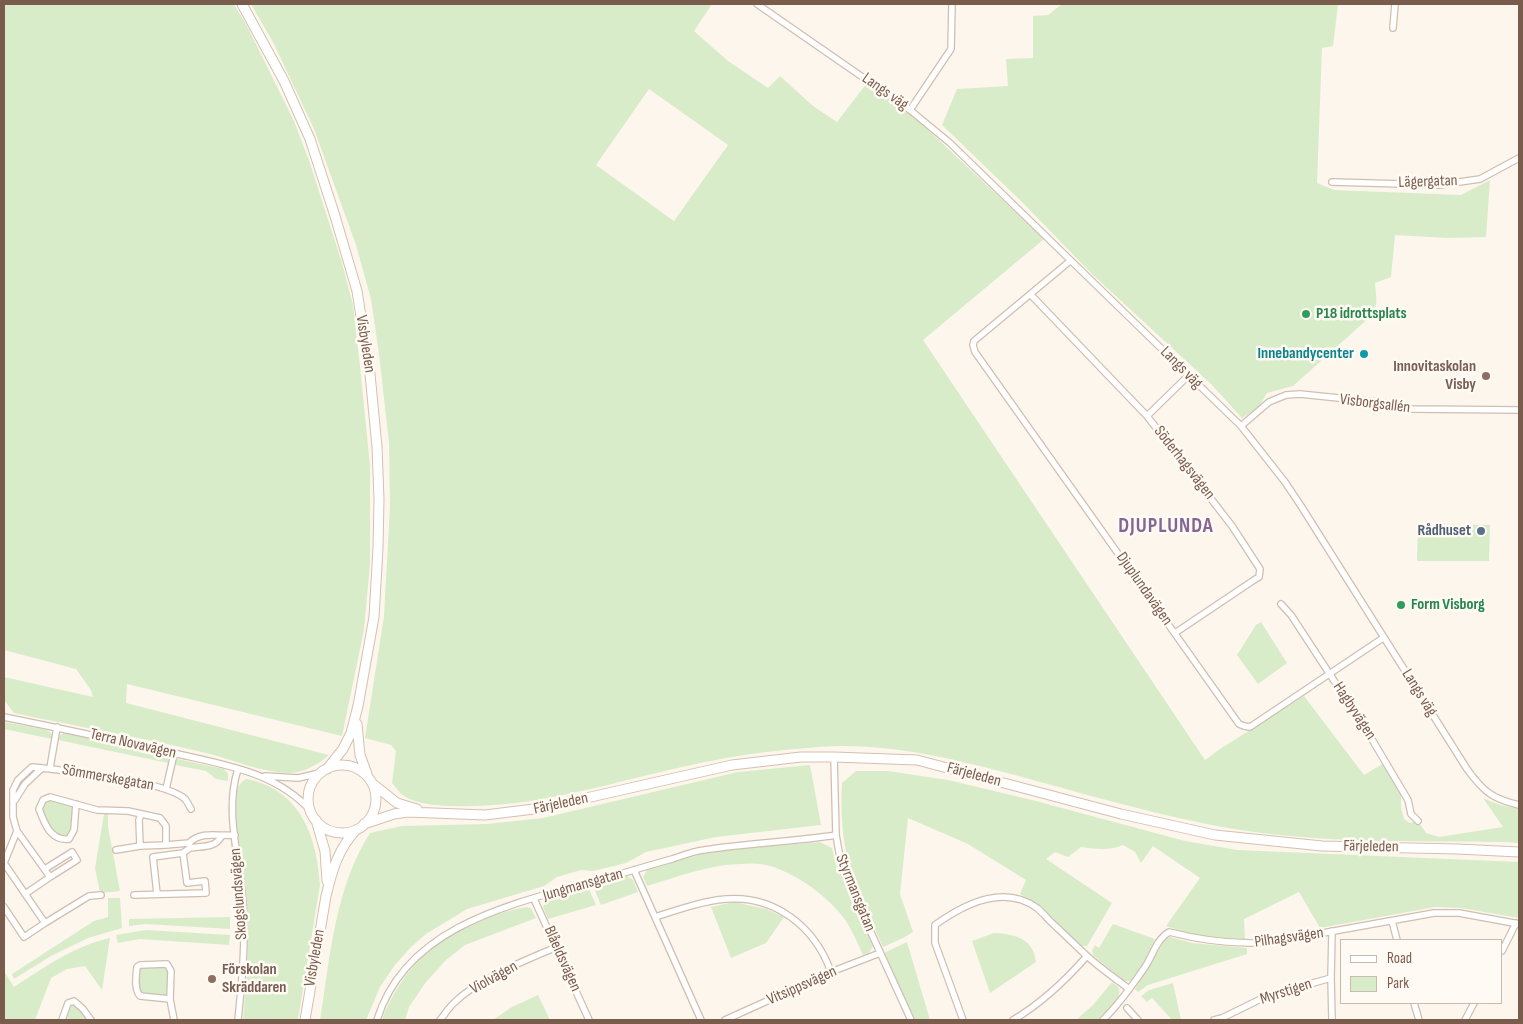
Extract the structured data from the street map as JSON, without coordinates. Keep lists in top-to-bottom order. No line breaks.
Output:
{"streets":{"main road":["Visbyleden","Färjeleden"],"street":["Langs väg","Lägergatan","Visborgsallén","Söderhagsvägen","Djuplundavägen","Hagbyvägen","Terra Novavägen","Sömmerskegatan","Jungmansgatan","Styrmansgatan","Skogslundsvägen","Pilhagsvägen","Blåeldsvägen","Violvägen","Vitsippsvägen","Myrstigen"]},"crossings":[["Langs väg","Visborgsallén"],["Langs väg","Söderhagsvägen"],["Langs väg","Djuplundavägen"],["Visbyleden","Terra Novavägen"],["Visbyleden","Färjeleden"],["Söderhagsvägen","Djuplundavägen"],["Djuplundavägen","Hagbyvägen"],["Terra Novavägen","Färjeleden"],["Terra Novavägen","Sömmerskegatan"],["Terra Novavägen","Skogslundsvägen"],["Färjeleden","Styrmansgatan"],["Jungmansgatan","Styrmansgatan"],["Jungmansgatan","Blåeldsvägen"],["Styrmansgatan","Vitsippsvägen"],["Blåeldsvägen","Violvägen"]],"districts":["DJUPLUNDA"],"places":["P18 idrottsplats","Innebandycenter","Innovitaskolan Visby","Rådhuset","Form Visborg","Förskolan Skräddaren"],"legend":["Road","Park"]}
